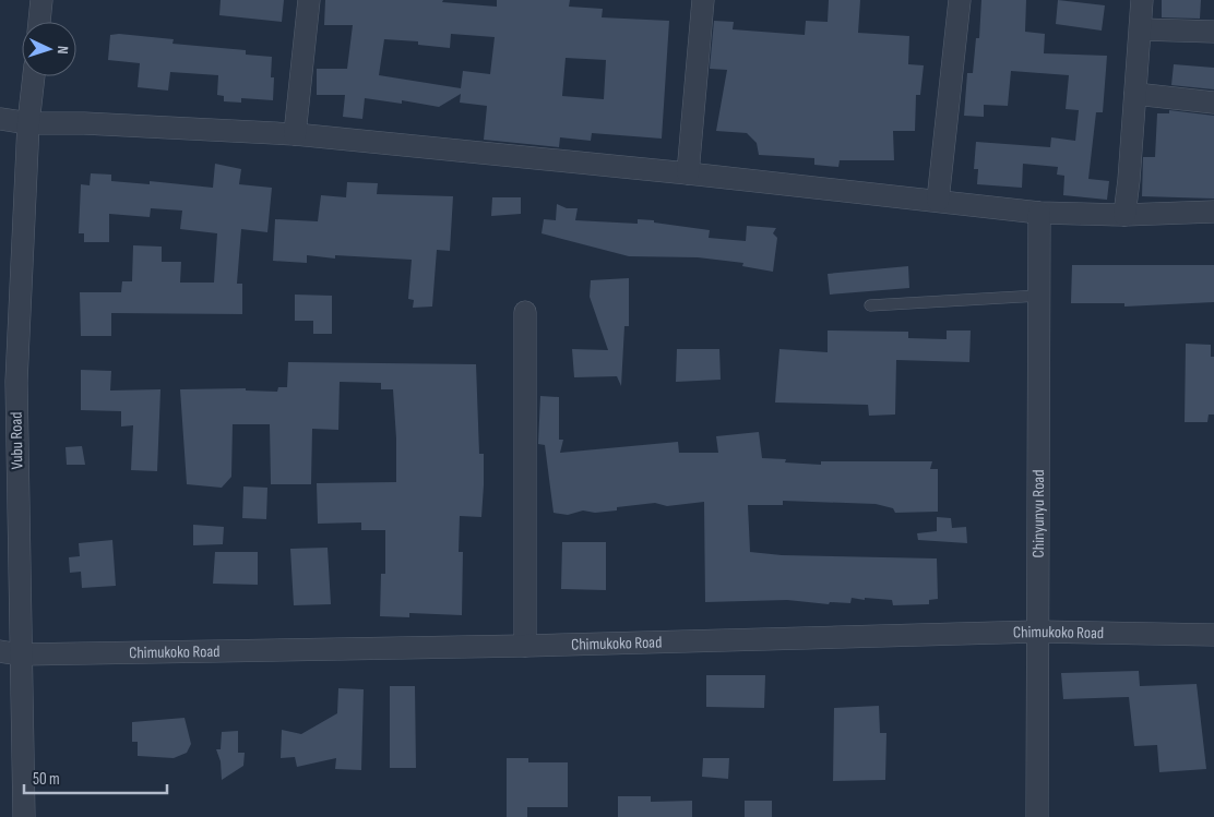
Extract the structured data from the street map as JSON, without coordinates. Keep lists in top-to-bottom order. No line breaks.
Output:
{"streets":{"street":["Vubu Road","Chinyunyu Road","Chimukoko Road"]},"crossings":[["Vubu Road","Chimukoko Road"],["Chinyunyu Road","Chimukoko Road"]],"scale_bar":"50 m","north":"right"}
